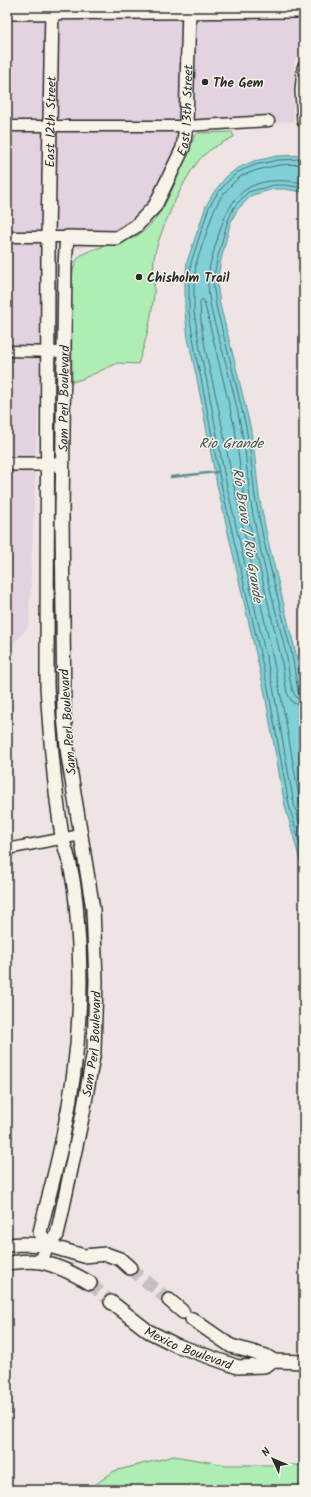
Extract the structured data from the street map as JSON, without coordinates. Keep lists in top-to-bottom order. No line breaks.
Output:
{"streets":{"main road":["East 13th Street","East 12th Street","Sam Perl Boulevard","Mexico Boulevard"]},"crossings":[["East 13th Street","Sam Perl Boulevard"],["East 12th Street","Sam Perl Boulevard"]],"water":["Rio Grande","Río Bravo / Rio Grande"],"places":["The Gem","Chisholm Trail"],"north":"top left"}
